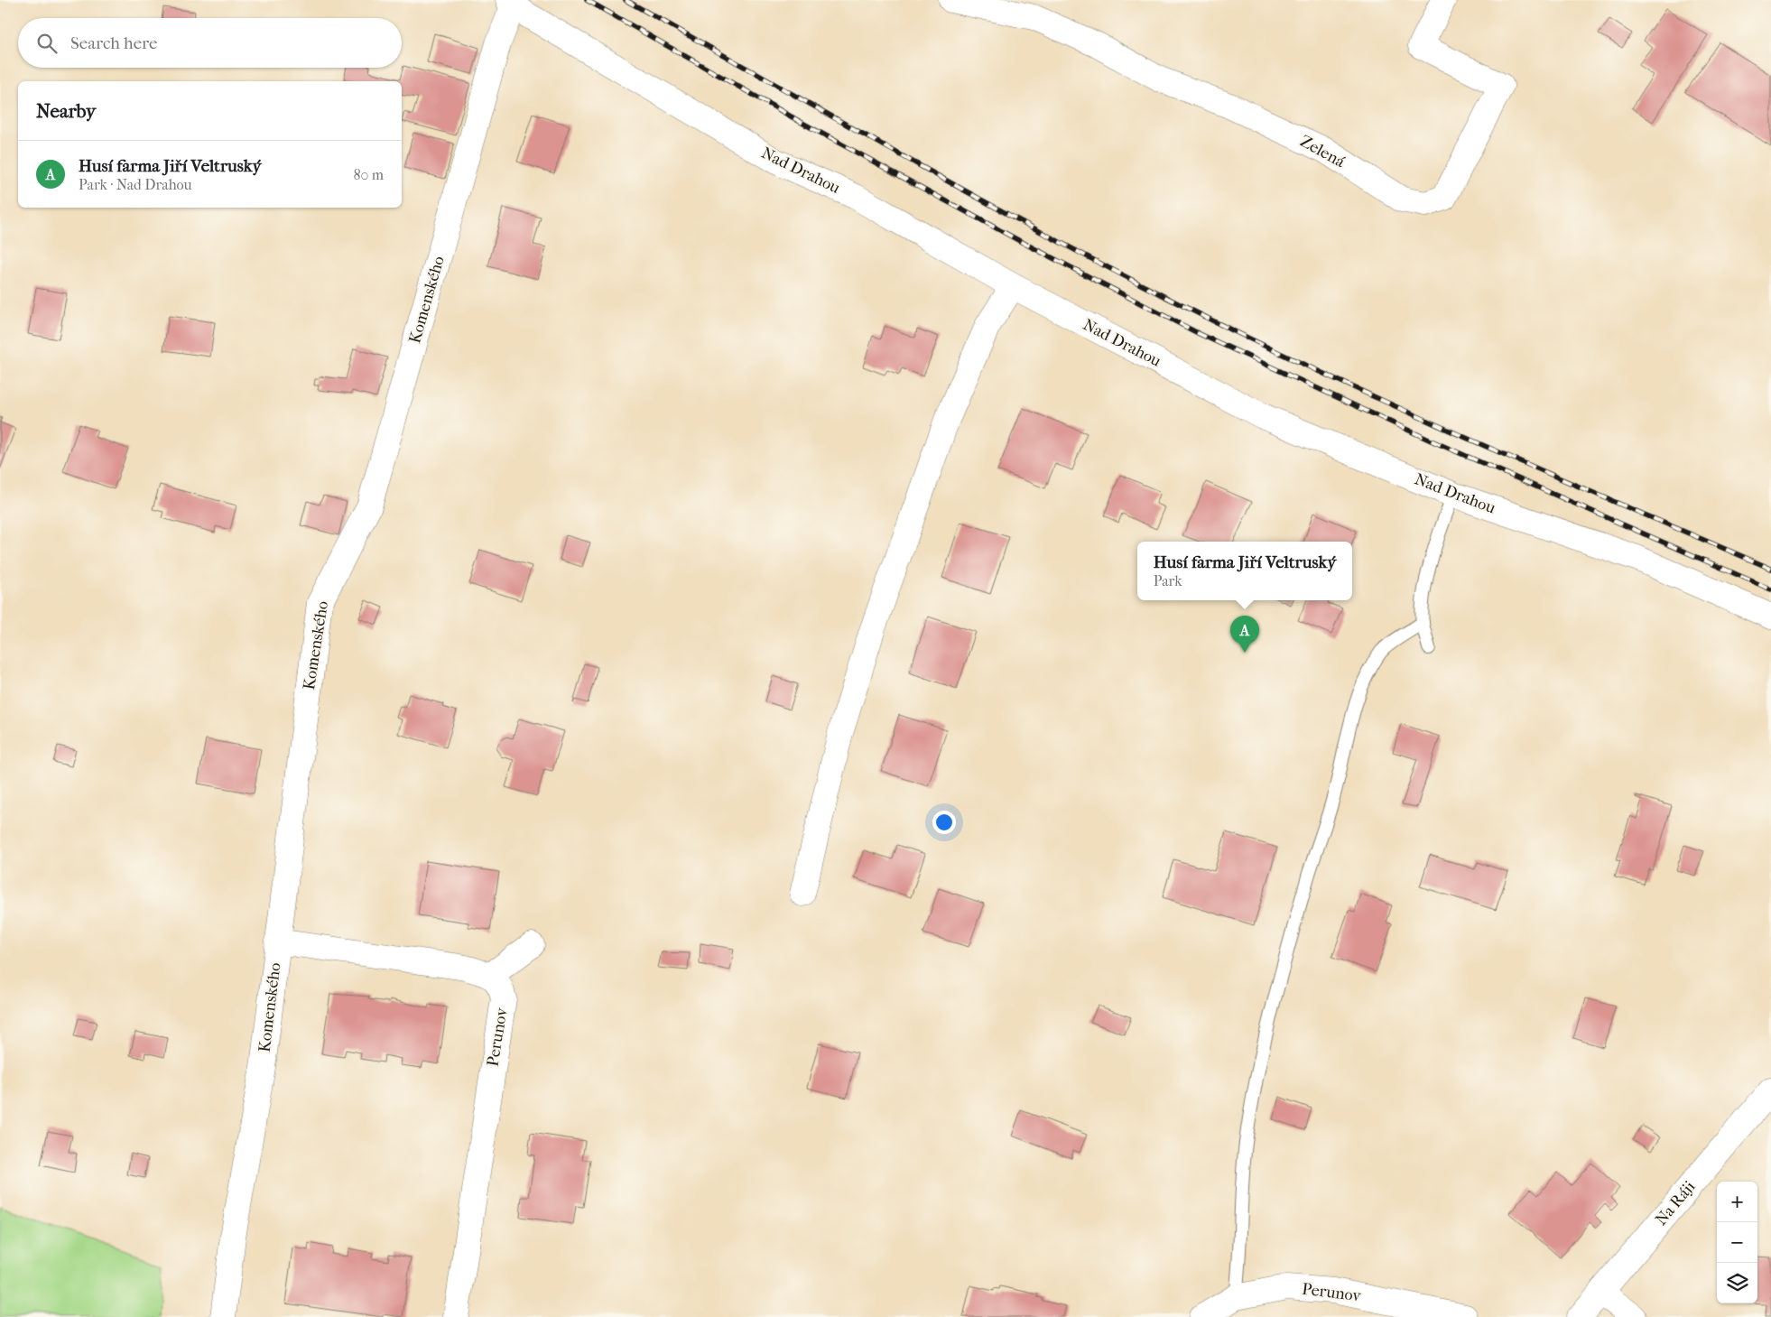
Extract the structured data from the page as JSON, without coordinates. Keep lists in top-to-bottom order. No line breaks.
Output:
{"streets":{"street":["Zelená","Nad Drahou","Komenského","Perunov","Na Ráji"]},"crossings":[["Nad Drahou","Komenského"]],"page":{"search":"Search here","heading":"Nearby","list":[{"mark":"A","name":"Husí farma Jiří Veltruský","note":"Park · Nad Drahou","value":"80 m"}],"popup":["Husí farma Jiří Veltruský","Park"],"pins":"A","map_buttons":["+","−"]}}
